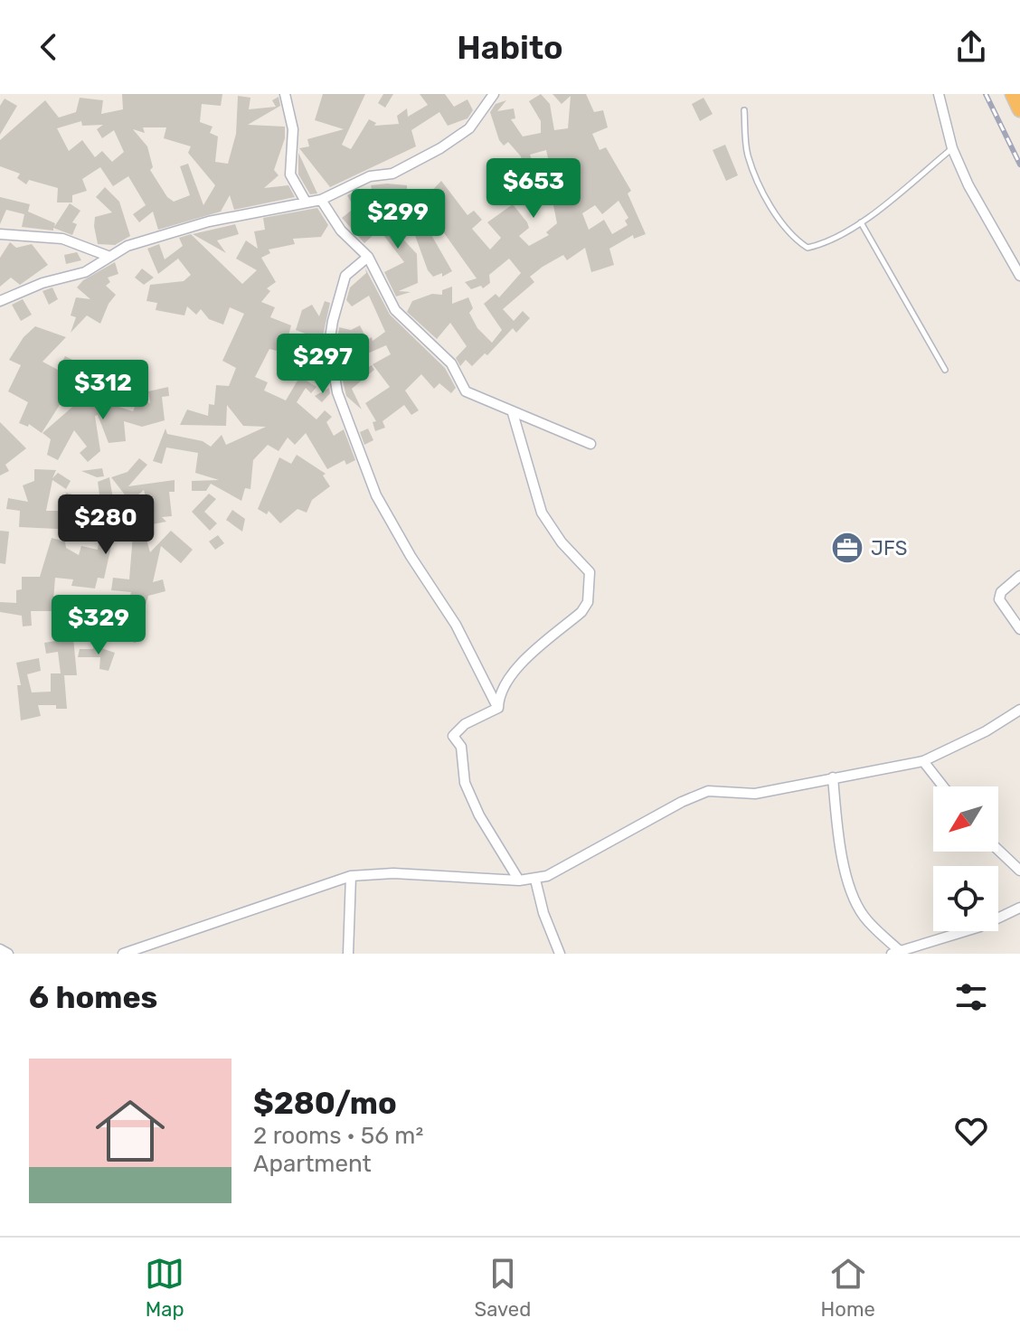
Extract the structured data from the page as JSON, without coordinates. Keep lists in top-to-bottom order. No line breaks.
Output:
{"places":{"office":["JFS"]},"north":"bottom left","page":{"header":"Habito","price":["$653","$299","$297","$312","$280","$329"],"heading":"6 homes","list":[{"name":"$280/mo","note":"2 rooms · 56 m² · Apartment"}],"tabs":["Map","Saved","Home"]}}
